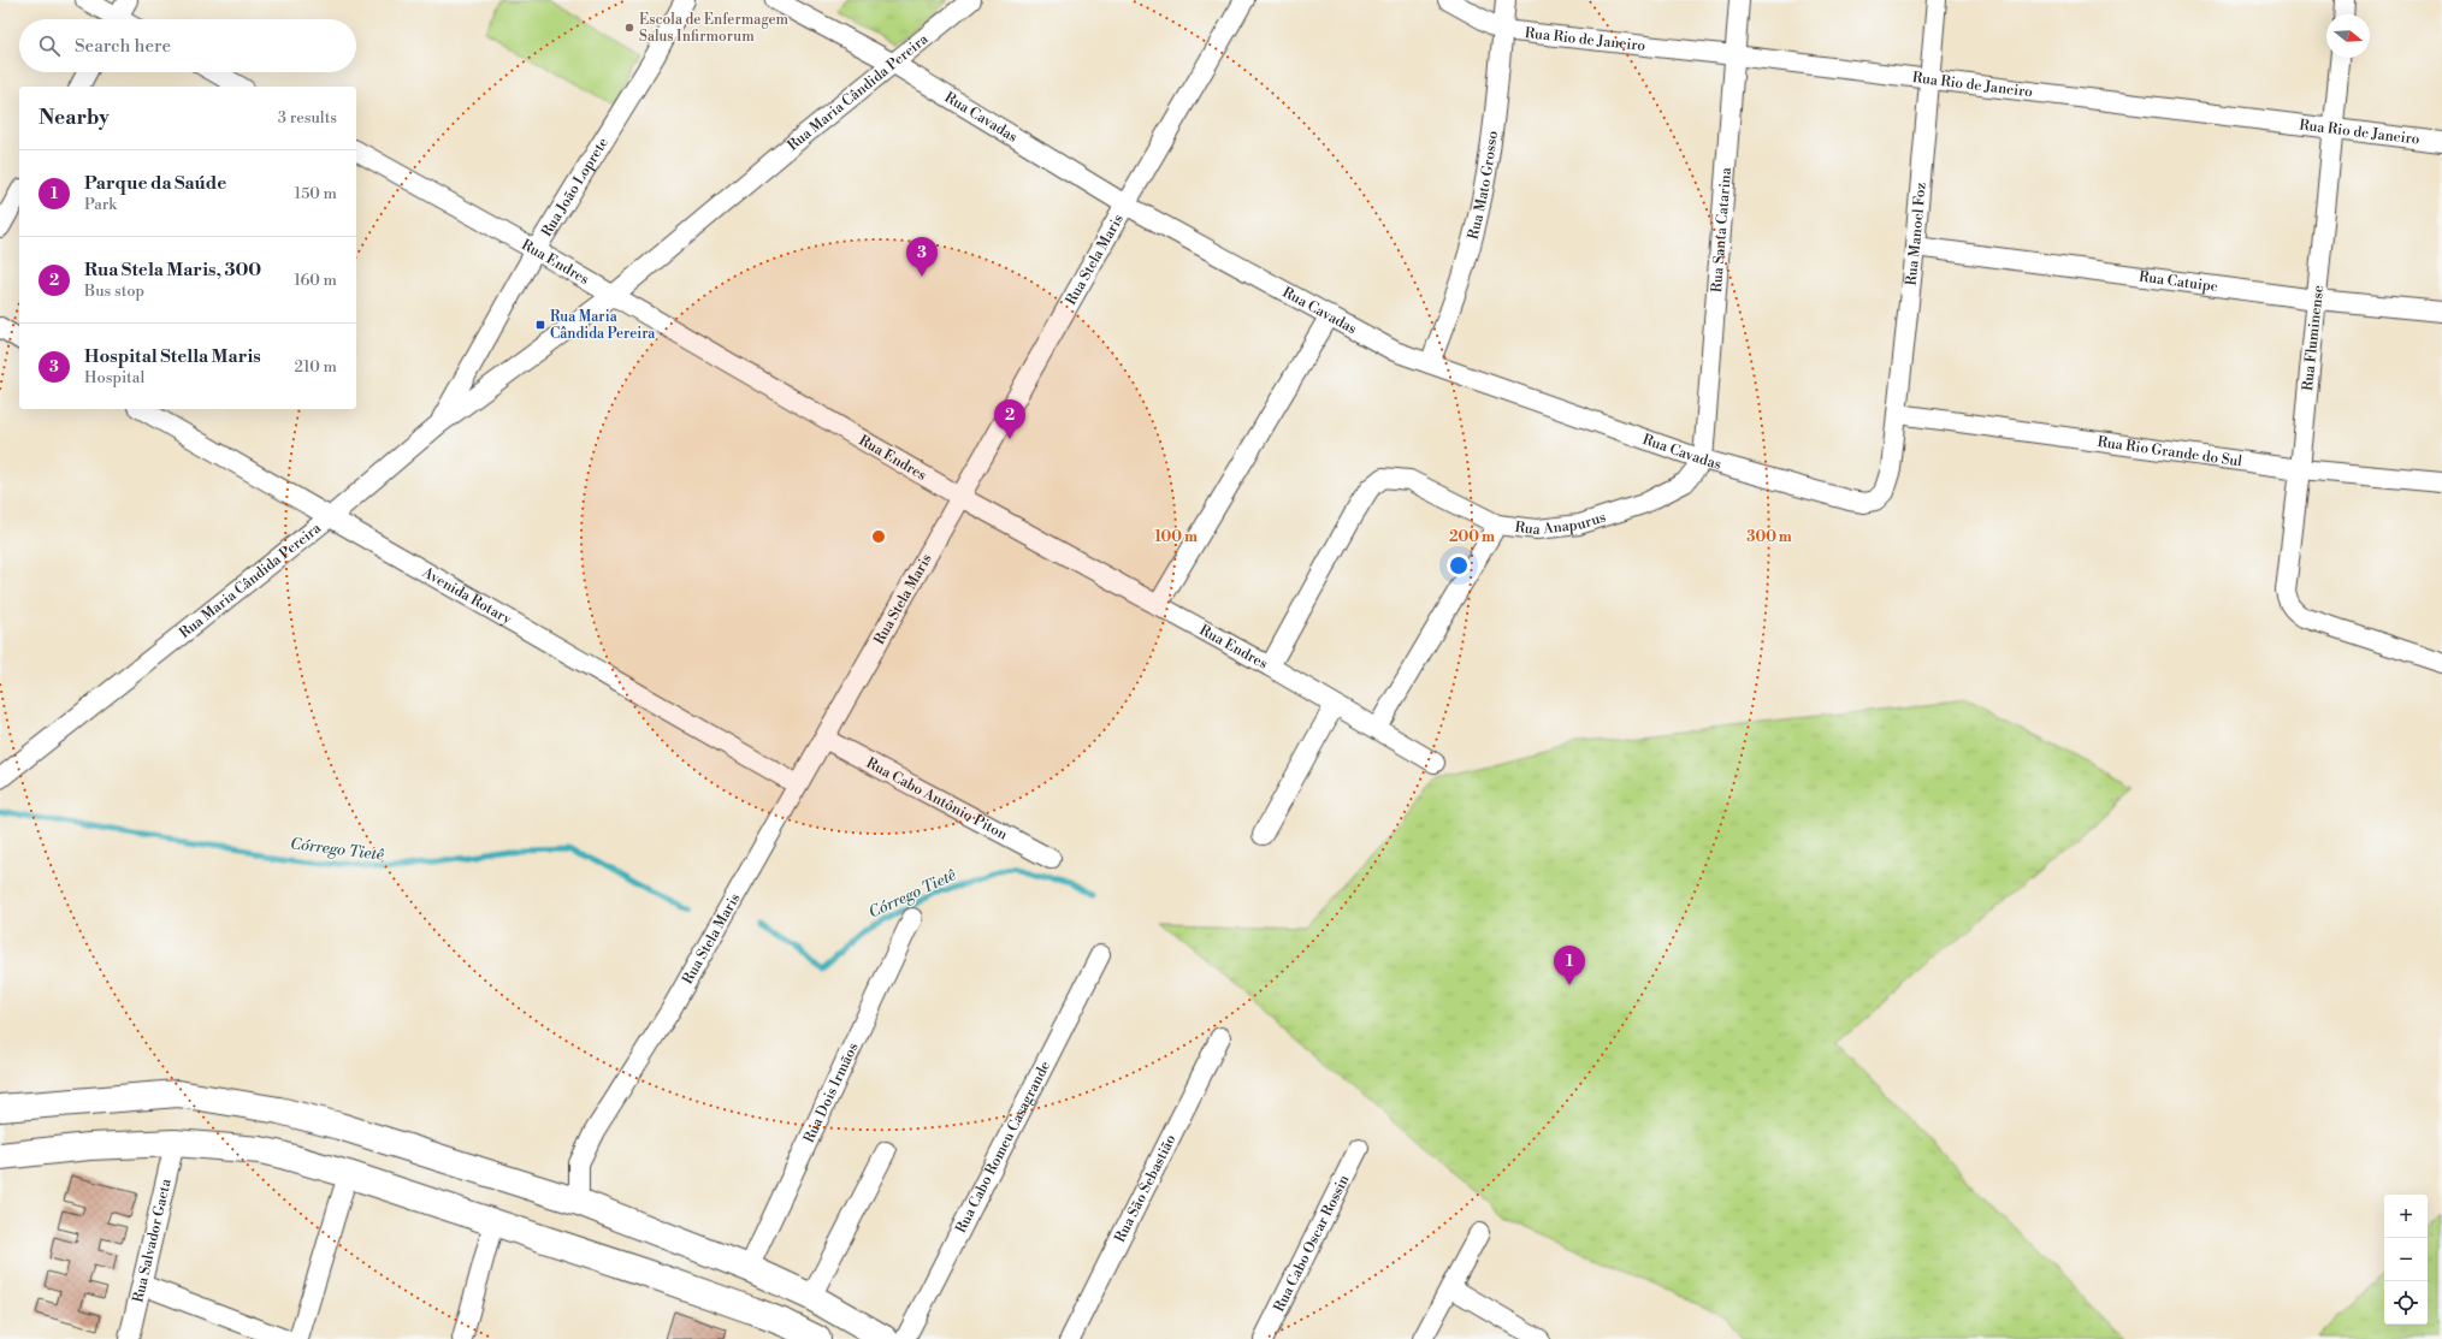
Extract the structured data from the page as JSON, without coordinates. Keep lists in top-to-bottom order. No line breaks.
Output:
{"streets":{"street":["Rua Rio de Janeiro","Rua Maria Cândida Pereira","Rua Cavadas","Rua Mato Grosso","Rua João Loprete","Rua Santa Catarina","Rua Manoel Foz","Rua Stela Maris","Rua Endres","Rua Catuipe","Rua Fluminense","Rua Rio Grande do Sul","Rua Anapurus","Avenida Rotary","Rua Cabo Antônio Piton","Rua Dois Irmãos","Rua Cabo Romeu Casagrande","Rua São Sebastião","Rua Salvador Gaeta","Rua Cabo Oscar Rossin"]},"crossings":[["Rua Rio de Janeiro","Rua Mato Grosso"],["Rua Rio de Janeiro","Rua Santa Catarina"],["Rua Rio de Janeiro","Rua Manoel Foz"],["Rua Rio de Janeiro","Rua Fluminense"],["Rua Maria Cândida Pereira","Rua Cavadas"],["Rua Maria Cândida Pereira","Rua João Loprete"],["Rua Maria Cândida Pereira","Rua Endres"],["Rua Maria Cândida Pereira","Avenida Rotary"],["Rua Cavadas","Rua Mato Grosso"],["Rua Cavadas","Rua Santa Catarina"],["Rua Cavadas","Rua Manoel Foz"],["Rua Cavadas","Rua Stela Maris"],["Rua Cavadas","Rua Anapurus"],["Rua João Loprete","Rua Endres"],["Rua Santa Catarina","Rua Anapurus"],["Rua Manoel Foz","Rua Catuipe"],["Rua Manoel Foz","Rua Rio Grande do Sul"],["Rua Stela Maris","Rua Endres"],["Rua Stela Maris","Avenida Rotary"],["Rua Stela Maris","Rua Cabo Antônio Piton"],["Rua Endres","Rua Anapurus"],["Rua Catuipe","Rua Fluminense"],["Rua Fluminense","Rua Rio Grande do Sul"]],"water":["Córrego Tietê"],"places":{"other":["Escola de Enfermagem Salus Infirmorum"],"transit":["Rua Maria Cândida Pereira"]},"north":"right","page":{"search":"Search here","heading":["Nearby","3 results"],"list":[{"mark":"1","name":"Parque da Saúde","note":"Park","value":"150 m"},{"mark":"2","name":"Rua Stela Maris, 300","note":"Bus stop","value":"160 m"},{"mark":"3","name":"Hospital Stella Maris","note":"Hospital","value":"210 m"}],"pins":["3","2","1"],"map_buttons":["+","−"]},"rings":["100 m","200 m","300 m"]}
